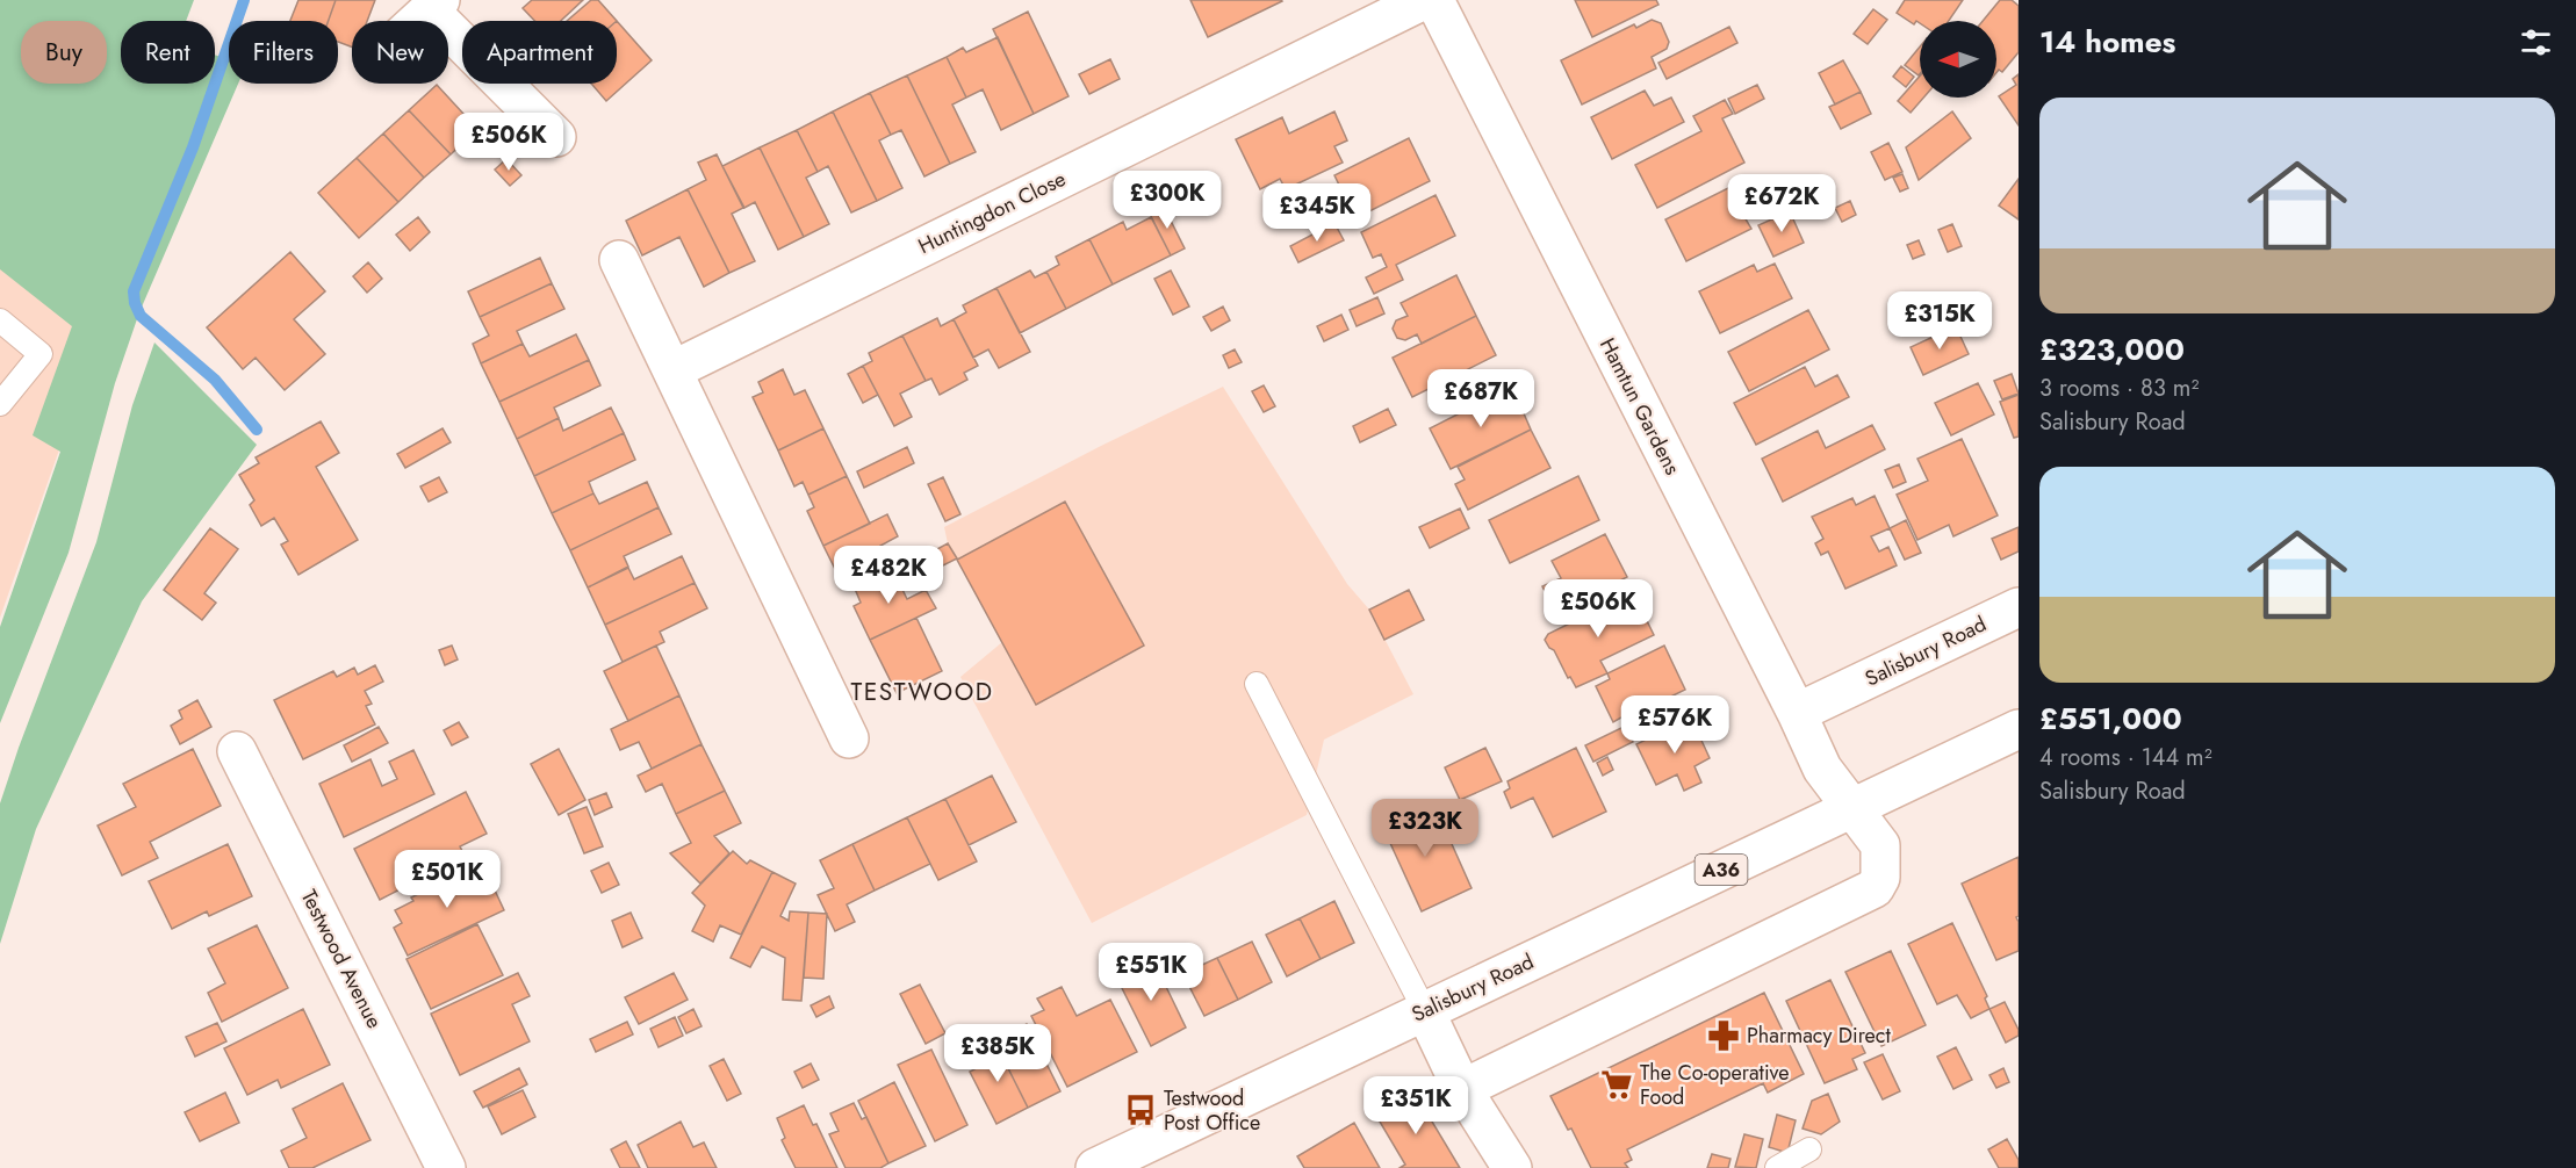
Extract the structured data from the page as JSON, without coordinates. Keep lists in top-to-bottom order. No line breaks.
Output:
{"streets":{"street":["Huntingdon Close","Hamtun Gardens","Salisbury Road","A36","Testwood Avenue"]},"crossings":[["Hamtun Gardens","Salisbury Road"]],"districts":["TESTWOOD"],"places":{"pharmacy":["Pharmacy Direct"],"supermarket":["The Co-operative Food"],"bus stop":["Testwood Post Office"]},"north":"left","page":{"heading":"14 homes","chip":["Buy","Rent","Filters","New","Apartment"],"list":[{"name":"£323,000","note":"3 rooms · 83 m² · Salisbury Road"},{"name":"£551,000","note":"4 rooms · 144 m² · Salisbury Road"}],"price":["£506K","£300K","£672K","£345K","£315K","£687K","£482K","£506K","£576K","£323K","£501K","£551K","£385K","£351K"]}}
